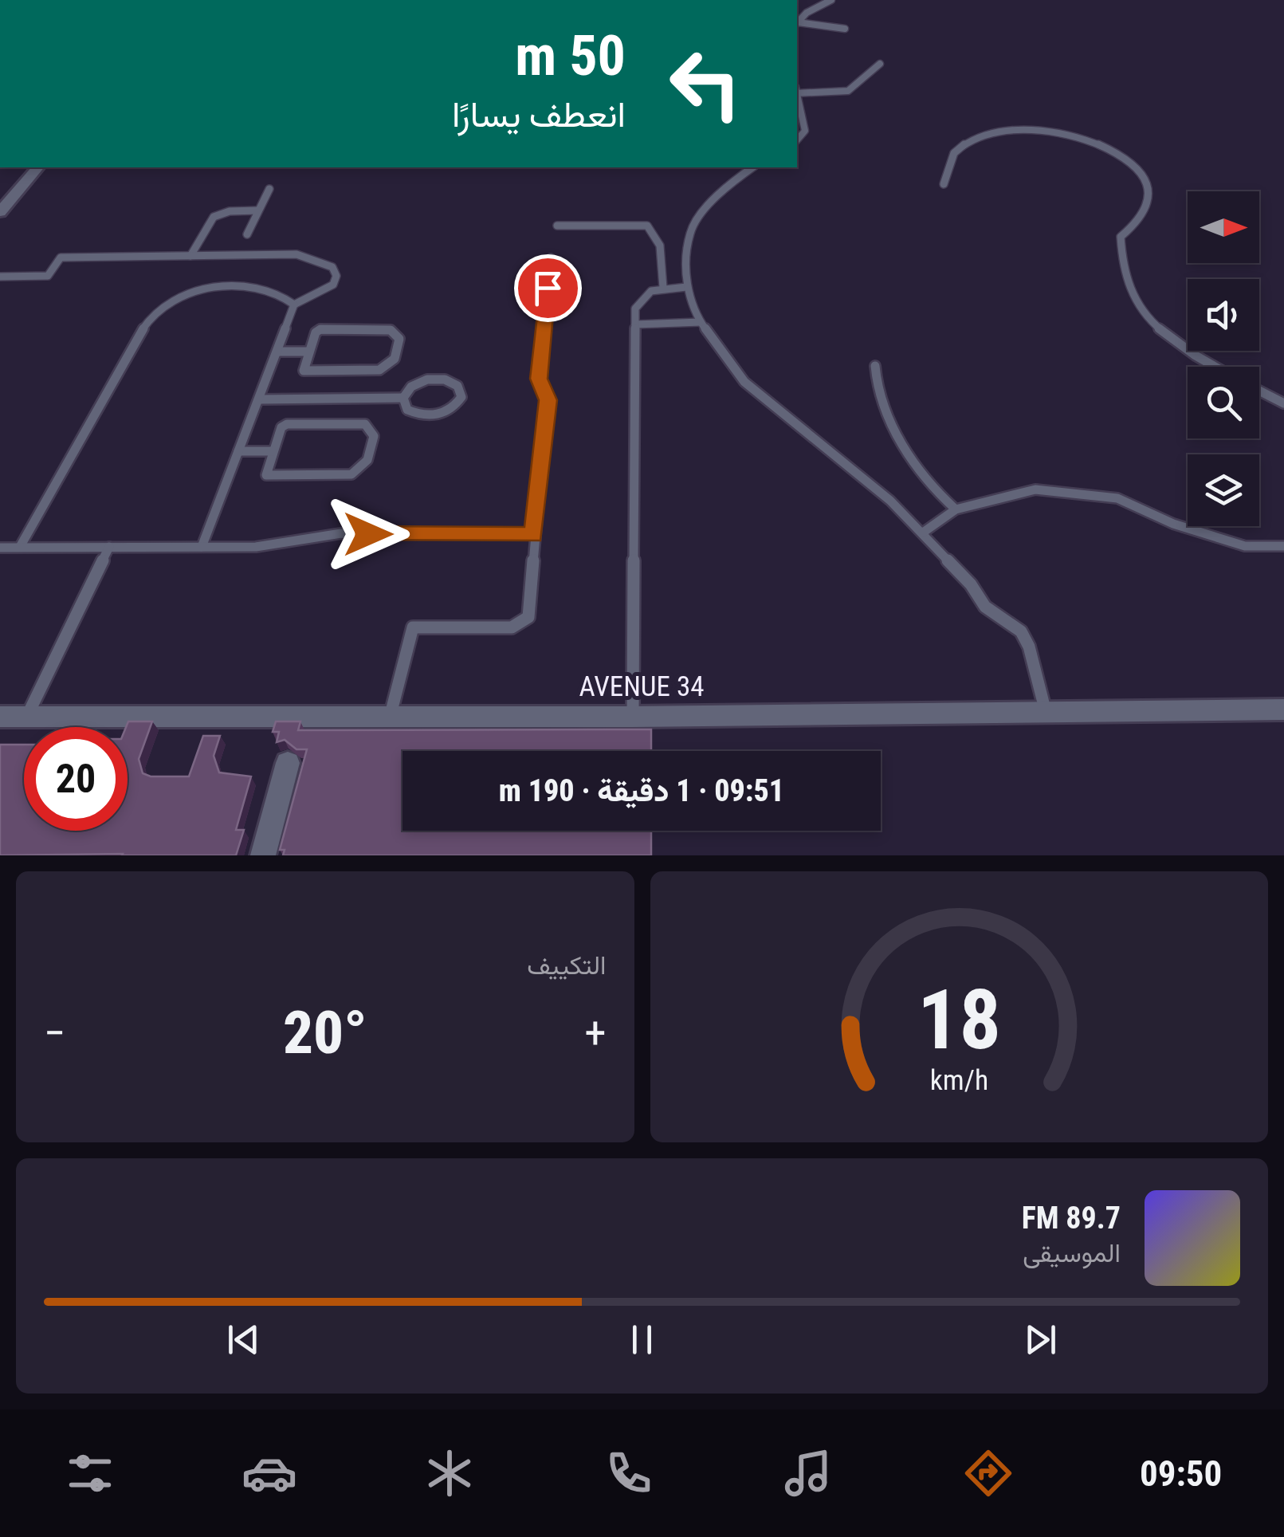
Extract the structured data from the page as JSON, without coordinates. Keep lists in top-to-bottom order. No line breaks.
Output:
{"streets":{"street":["AVENUE 34"]},"north":"right","page":{"turn":["50 m","انعطف يسارًا"],"limit":"20","trip":"09:51 · 1 دقيقة · 190 m","tile":"التكييف","heat":["−","20°","+"],"song":["89.7 FM","الموسيقى"],"tabs":"09:50","gauge":["18","km/h"]}}
